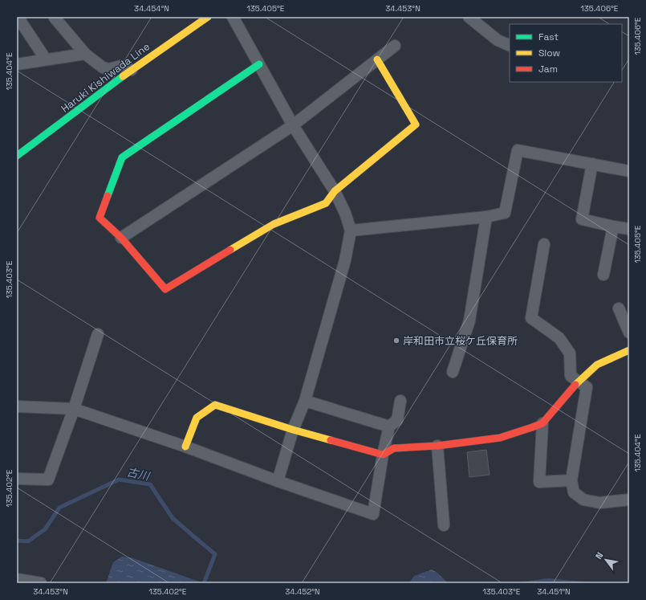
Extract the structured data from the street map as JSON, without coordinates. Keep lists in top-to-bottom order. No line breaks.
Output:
{"streets":{"street":["Haruki Kishiwada Line"]},"water":["古川"],"places":["岸和田市立桜ケ丘保育所"],"legend":["Fast","Slow","Jam"],"north":"top left","coordinates":["34.454°N","135.405°E","34.453°N","135.406°E","135.404°E","135.403°E","135.402°E","34.452°N","34.451°N"]}
